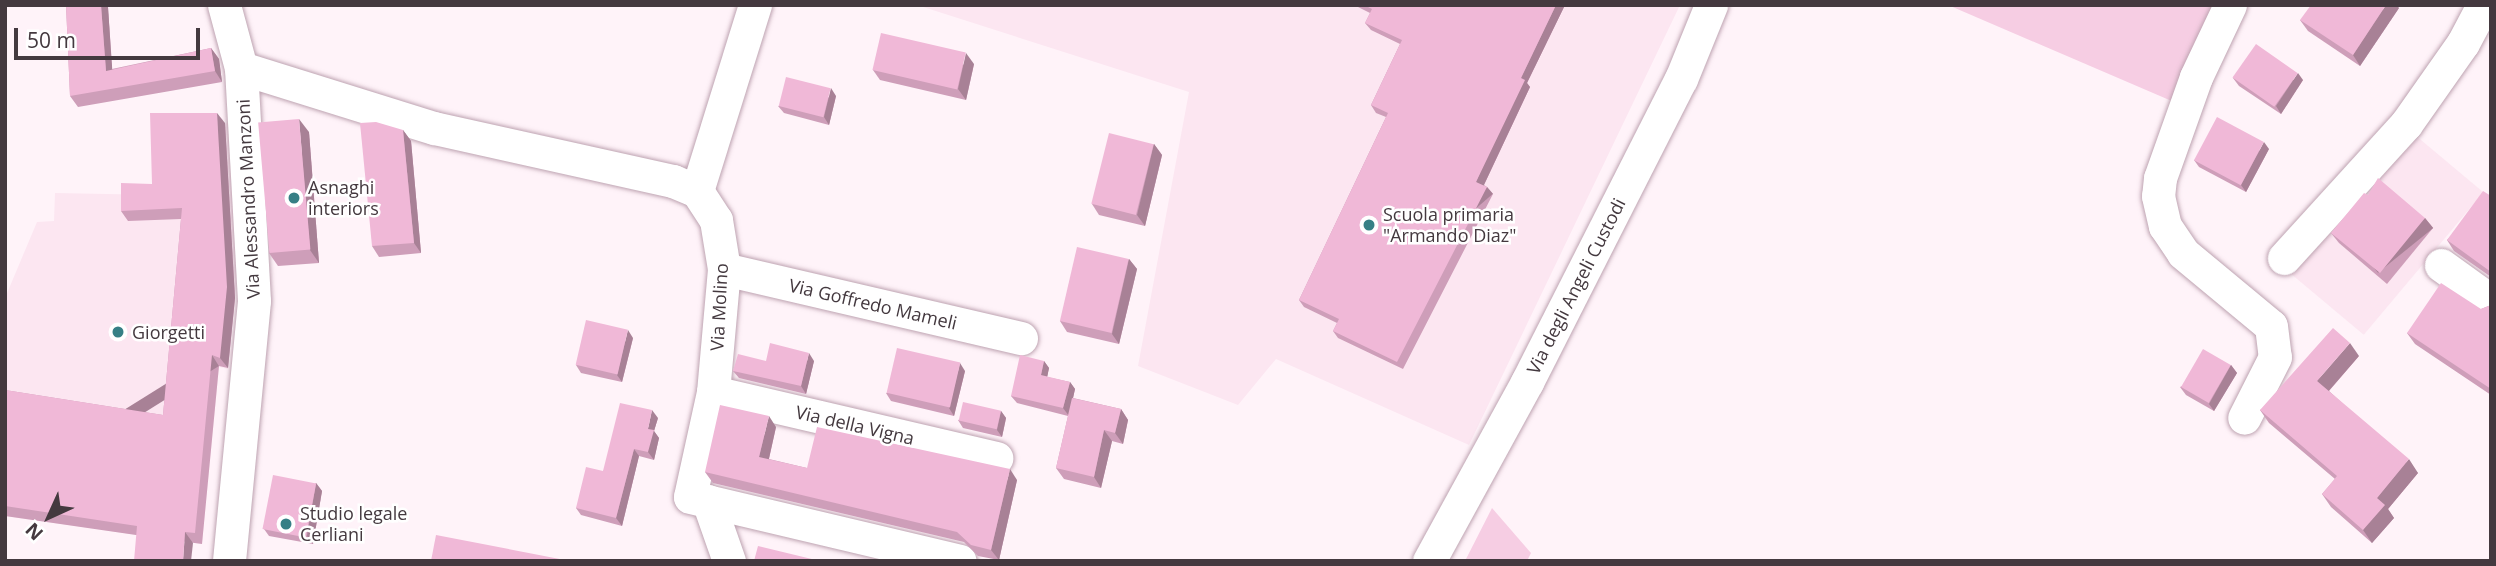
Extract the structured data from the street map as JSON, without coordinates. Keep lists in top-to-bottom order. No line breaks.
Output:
{"streets":{"street":["Via Alessandro Manzoni","Via degli Angeli Custodi","Via Goffredo Mameli","Via Molino","Via della Vigna"]},"crossings":[["Via Goffredo Mameli","Via Molino"],["Via Molino","Via della Vigna"]],"places":["Asnaghi interiors","Scuola primaria \"Armando Diaz\"","Giorgetti","Studio legale Cerliani"],"scale_bar":"50 m","north":"bottom left"}
